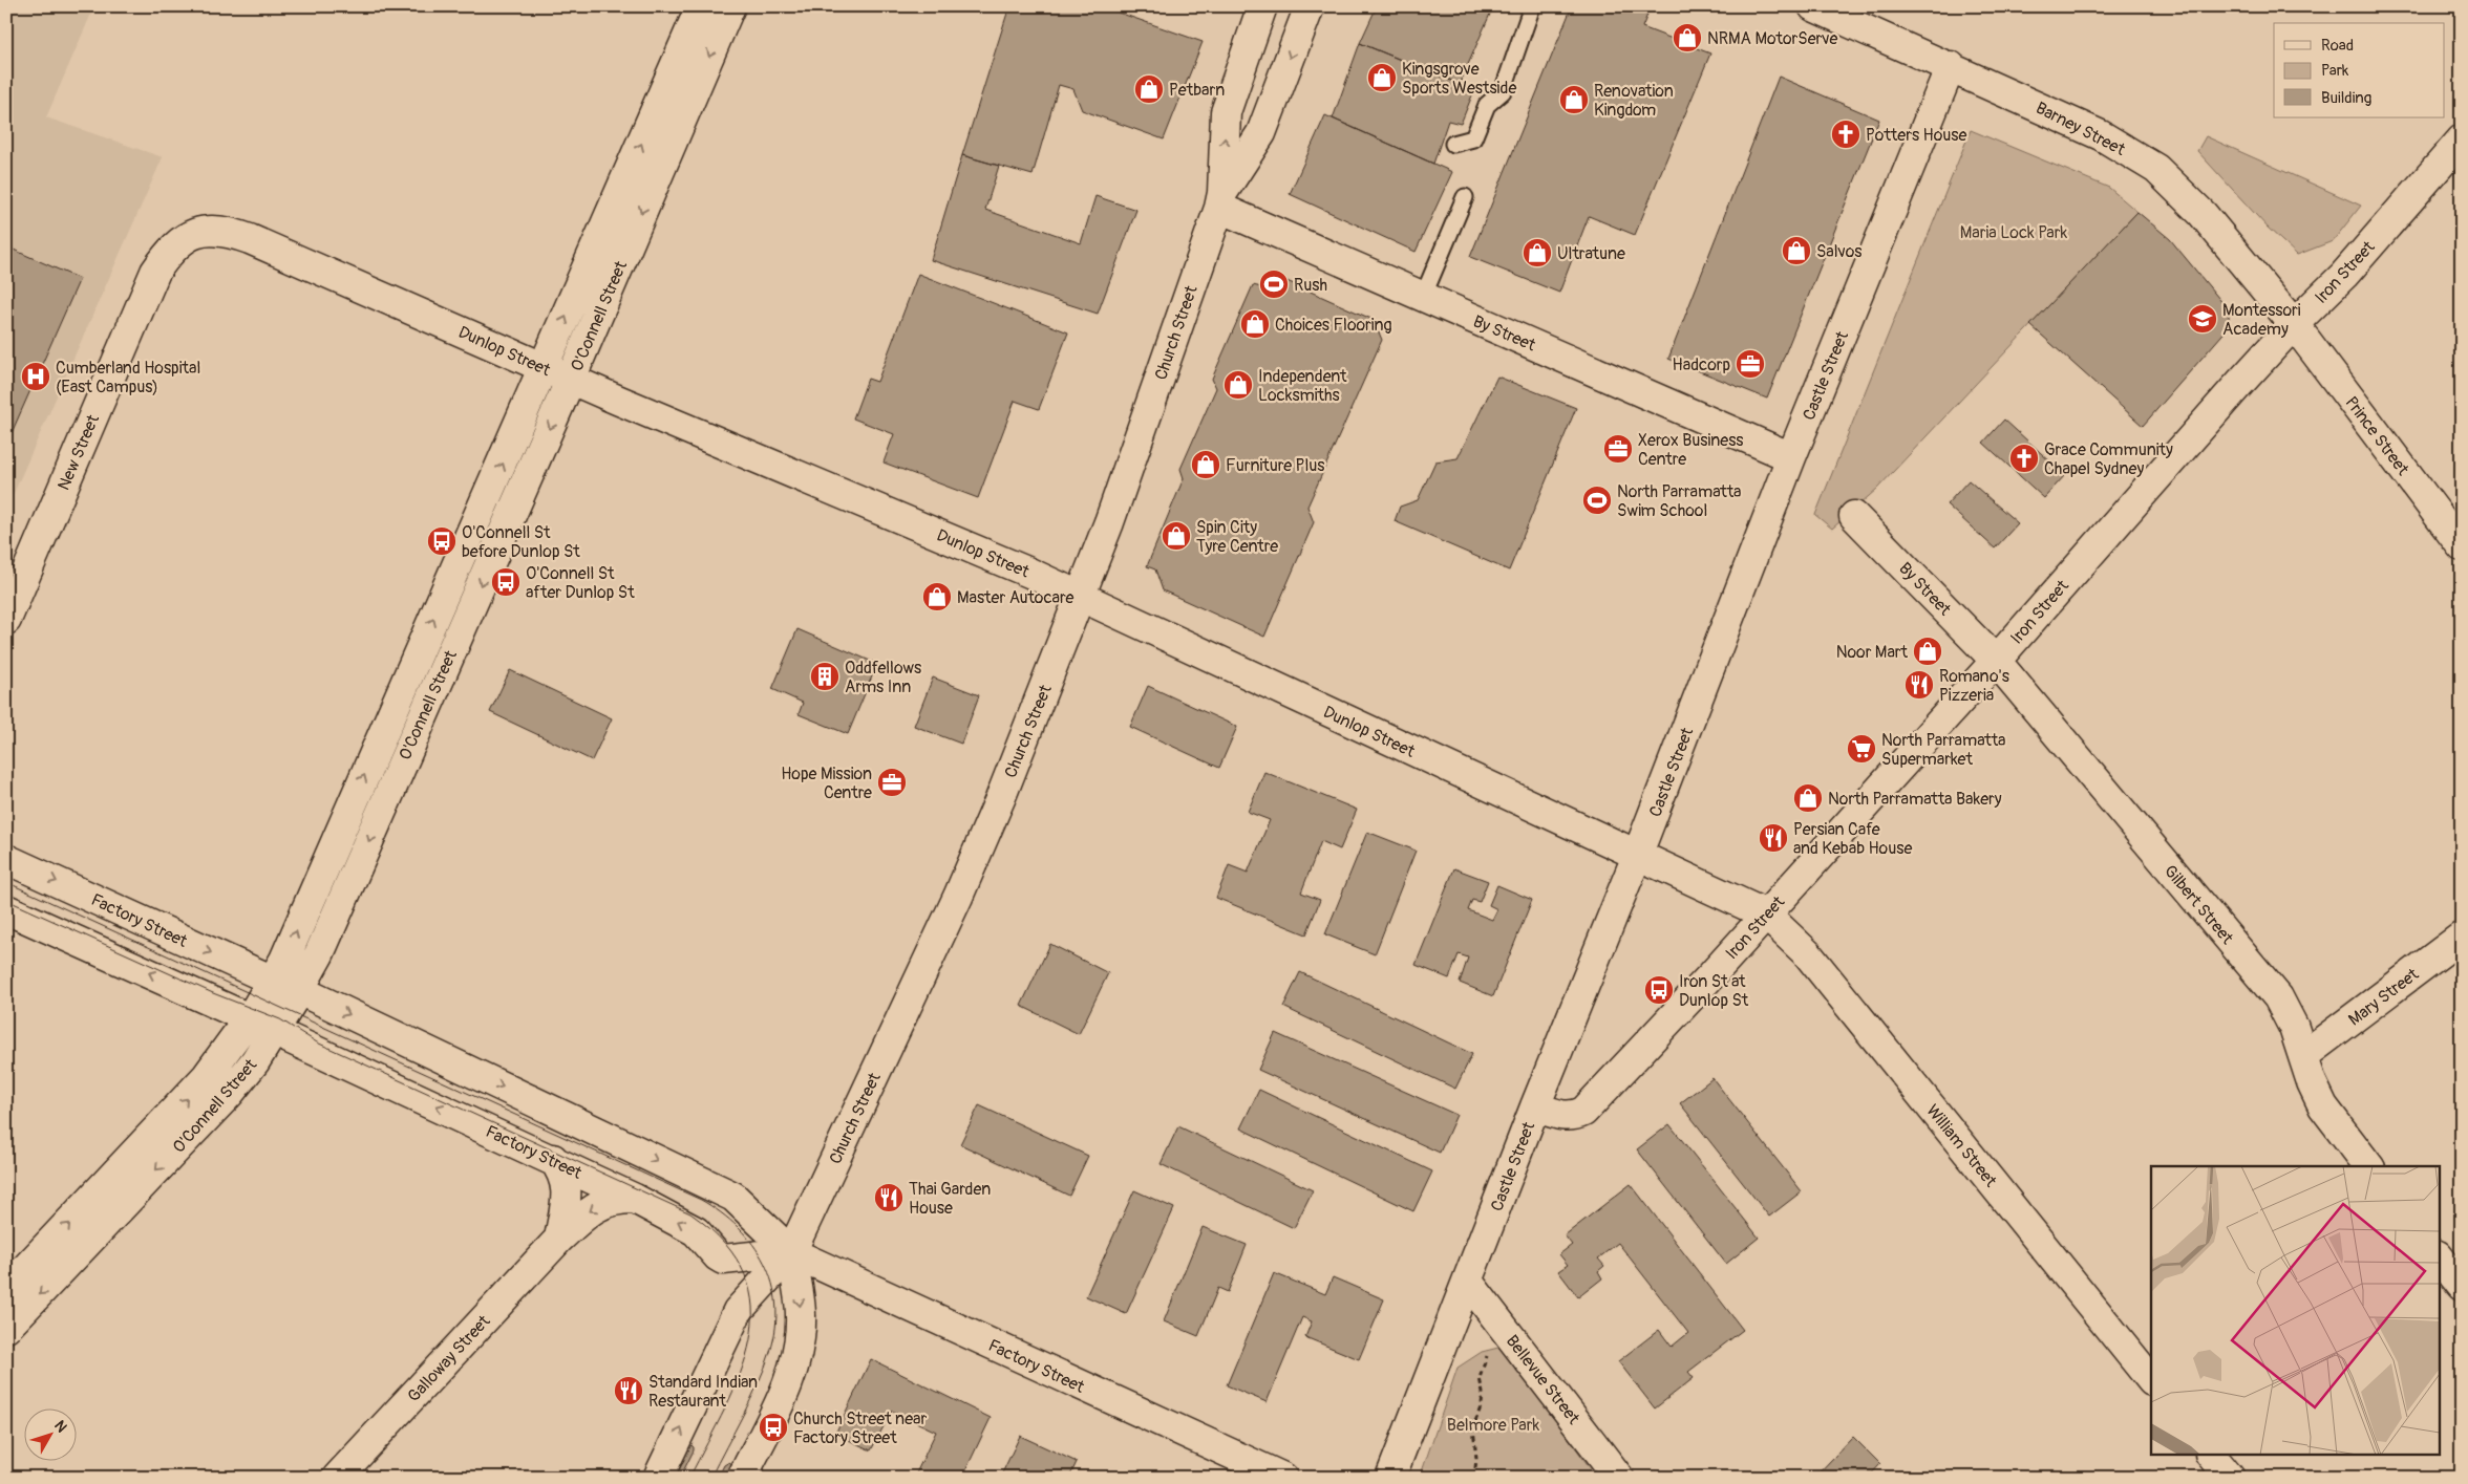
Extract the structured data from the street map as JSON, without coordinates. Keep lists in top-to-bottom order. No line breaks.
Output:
{"streets":{"street":["Barney Street","Iron Street","O'Connell Street","Church Street","By Street","Dunlop Street","Castle Street","Prince Street","New Street","Gilbert Street","Factory Street","Mary Street","William Street","Galloway Street","Bellevue Street"]},"crossings":[["Barney Street","Iron Street"],["Barney Street","Castle Street"],["Barney Street","Prince Street"],["Iron Street","By Street"],["Iron Street","Dunlop Street"],["Iron Street","Castle Street"],["Iron Street","Prince Street"],["Iron Street","Gilbert Street"],["Iron Street","William Street"],["O'Connell Street","Dunlop Street"],["O'Connell Street","Factory Street"],["Church Street","By Street"],["Church Street","Dunlop Street"],["Church Street","Factory Street"],["By Street","Castle Street"],["By Street","Gilbert Street"],["Dunlop Street","Castle Street"],["Dunlop Street","New Street"],["Dunlop Street","William Street"],["Castle Street","Bellevue Street"],["Gilbert Street","Mary Street"],["Factory Street","Galloway Street"]],"parks":["Maria Lock Park","Belmore Park"],"places":{"shop":["NRMA MotorServe","Kingsgrove Sports Westside","Petbarn","Renovation Kingdom","Salvos","Ultratune","Choices Flooring","Independent Locksmiths","Furniture Plus","Spin City Tyre Centre","Master Autocare","Noor Mart","North Parramatta Bakery"],"church":["Potters House","Grace Community Chapel Sydney"],"sports":["Rush","North Parramatta Swim School"],"school or university":["Montessori Academy"],"office":["Hadcorp","Xerox Business Centre","Hope Mission Centre"],"hospital":["Cumberland Hospital (East Campus)"],"bus stop":["O'Connell St before Dunlop St","O'Connell St after Dunlop St","Iron St at Dunlop St","Church Street near Factory Street"],"building":["Oddfellows Arms Inn"],"restaurant":["Romano's Pizzeria","Persian Cafe and Kebab House","Thai Garden House","Standard Indian Restaurant"],"supermarket":["North Parramatta Supermarket"]},"legend":["Road","Park","Building"],"north":"top right"}
